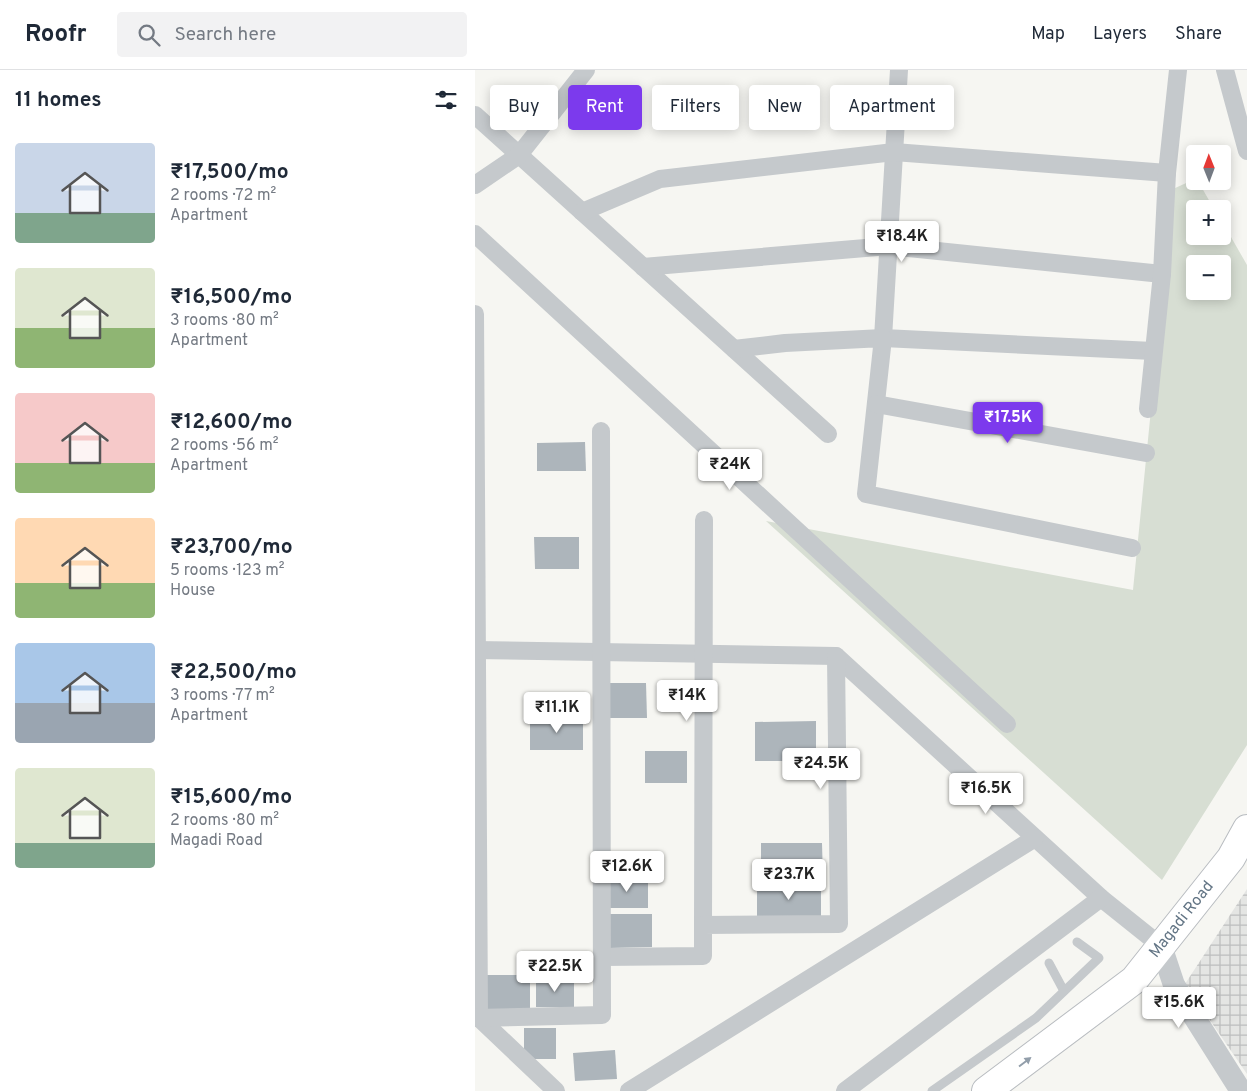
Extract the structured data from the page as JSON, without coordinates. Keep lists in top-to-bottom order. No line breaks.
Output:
{"streets":{"main road":["Magadi Road"]},"north":"top","page":{"header":"Roofr","search":"Search here","nav":["Map","Layers","Share"],"heading":"11 homes","chip":["Buy","Rent","Filters","New","Apartment"],"list":[{"name":"₹17,500/mo","note":"2 rooms · 72 m² · Apartment"},{"name":"₹16,500/mo","note":"3 rooms · 80 m² · Apartment"},{"name":"₹12,600/mo","note":"2 rooms · 56 m² · Apartment"},{"name":"₹23,700/mo","note":"5 rooms · 123 m² · House"},{"name":"₹22,500/mo","note":"3 rooms · 77 m² · Apartment"},{"name":"₹15,600/mo","note":"2 rooms · 80 m² · Magadi Road"}],"map_buttons":["+","−"],"price":["₹18.4K","₹17.5K","₹24K","₹14K","₹11.1K","₹24.5K","₹16.5K","₹12.6K","₹23.7K","₹22.5K","₹15.6K"]}}
